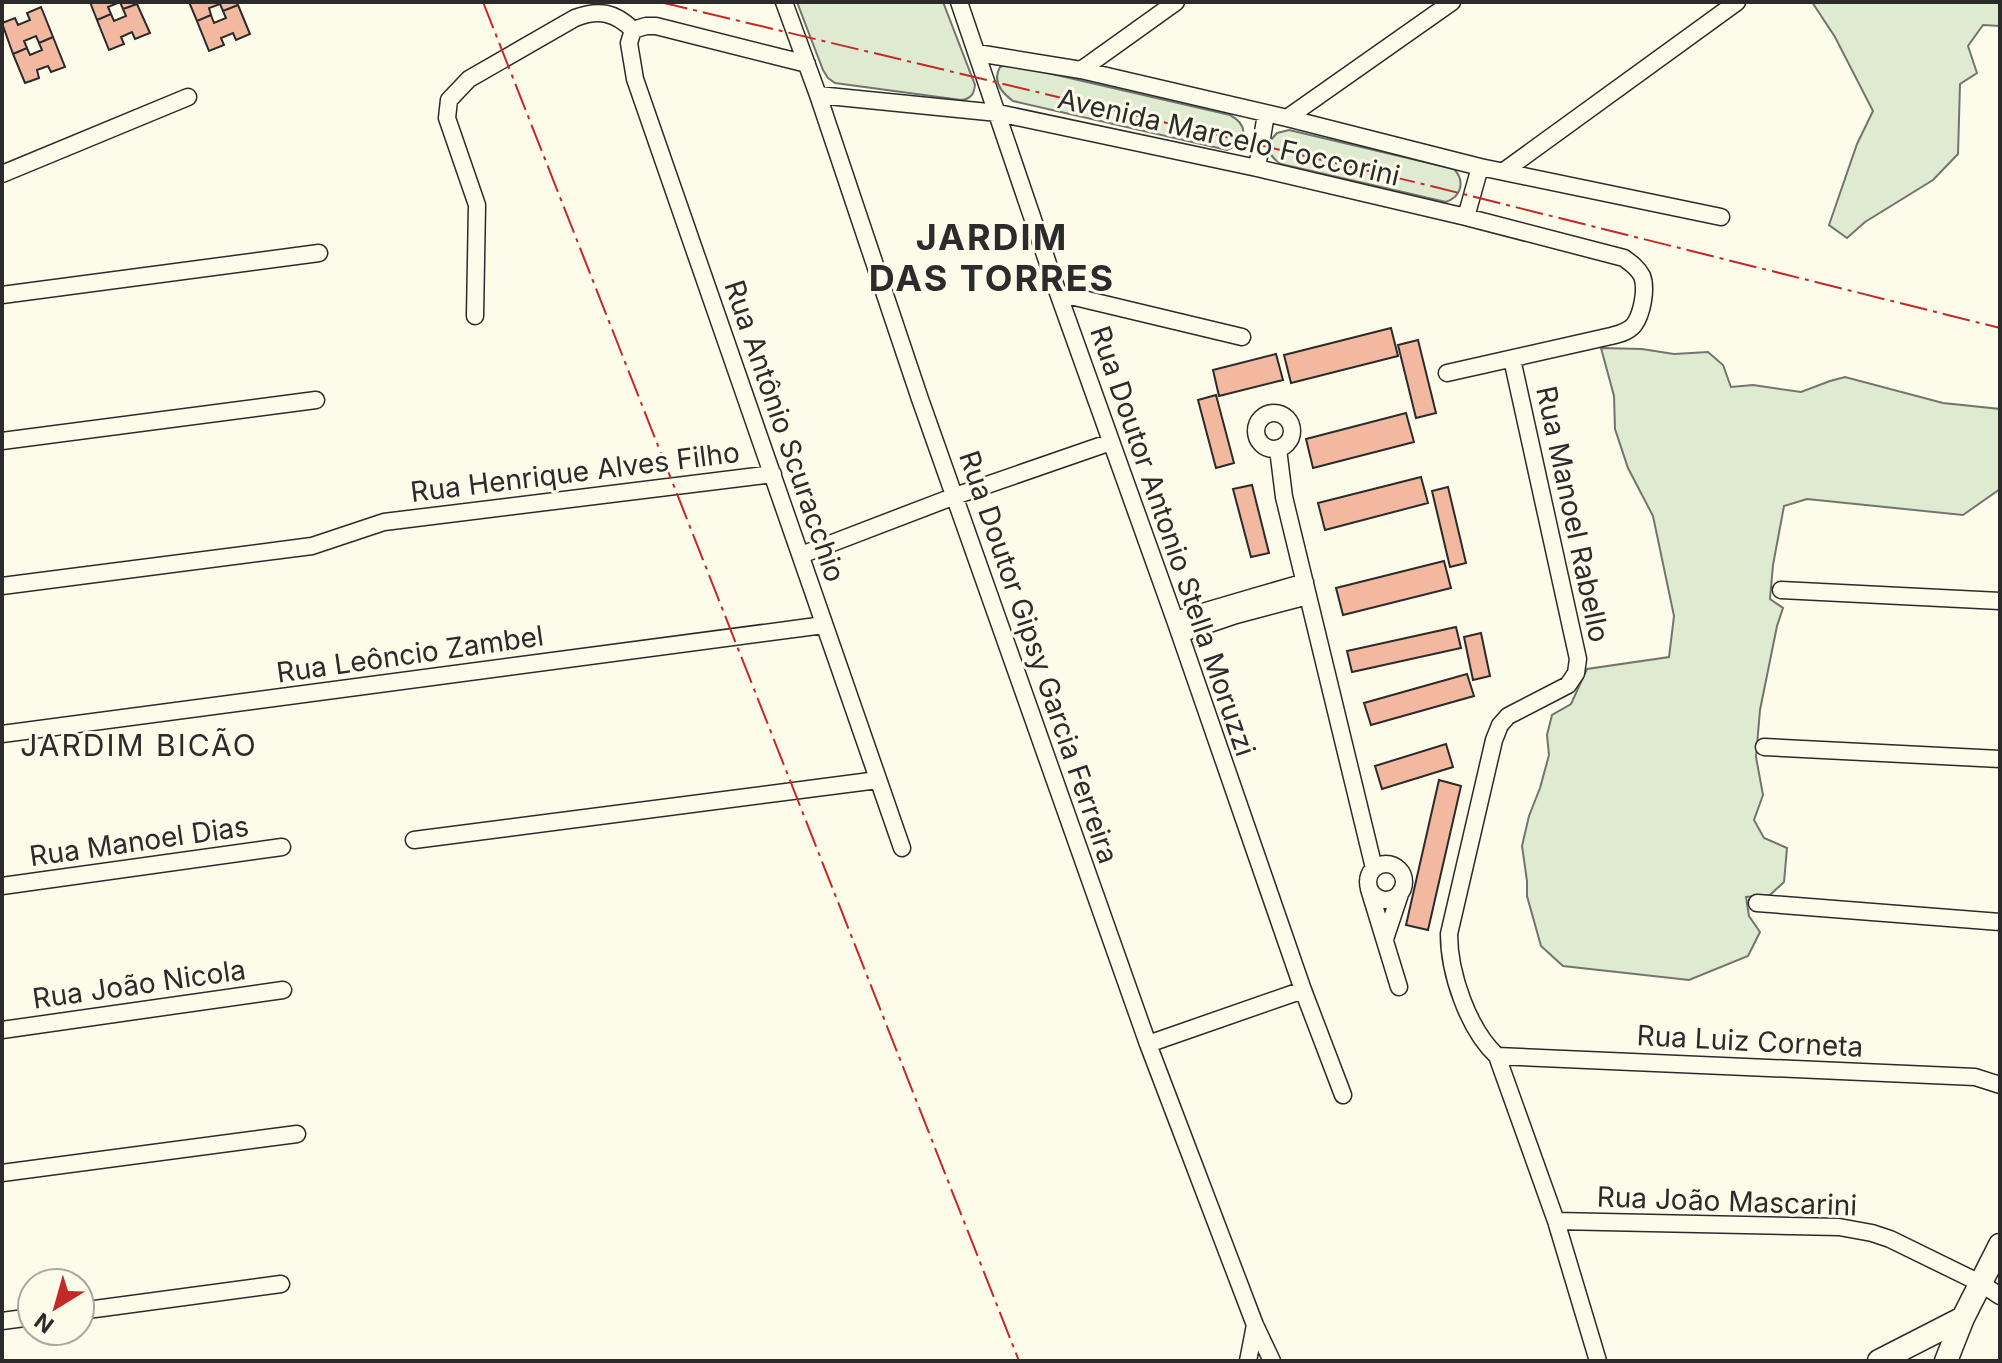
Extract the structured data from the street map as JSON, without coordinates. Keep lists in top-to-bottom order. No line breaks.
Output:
{"streets":{"street":["Avenida Marcelo Foccorini","Rua Antônio Scuracchio","Rua Henrique Alves Filho","Rua Manoel Rabello","Rua Doutor Antonio Stella Moruzzi","Rua Leôncio Zambel","Rua Doutor Gipsy Garcia Ferreira","Rua Manoel Dias","Rua João Nicola","Rua Luiz Corneta","Rua João Mascarini"]},"crossings":[["Avenida Marcelo Foccorini","Rua Manoel Rabello"],["Avenida Marcelo Foccorini","Rua Doutor Antonio Stella Moruzzi"],["Avenida Marcelo Foccorini","Rua Doutor Gipsy Garcia Ferreira"],["Rua Antônio Scuracchio","Rua Henrique Alves Filho"],["Rua Antônio Scuracchio","Rua Leôncio Zambel"],["Rua Manoel Rabello","Rua Luiz Corneta"],["Rua Manoel Rabello","Rua João Mascarini"]],"districts":["JARDIM DAS TORRES","JARDIM BICÃO"],"north":"bottom left"}
